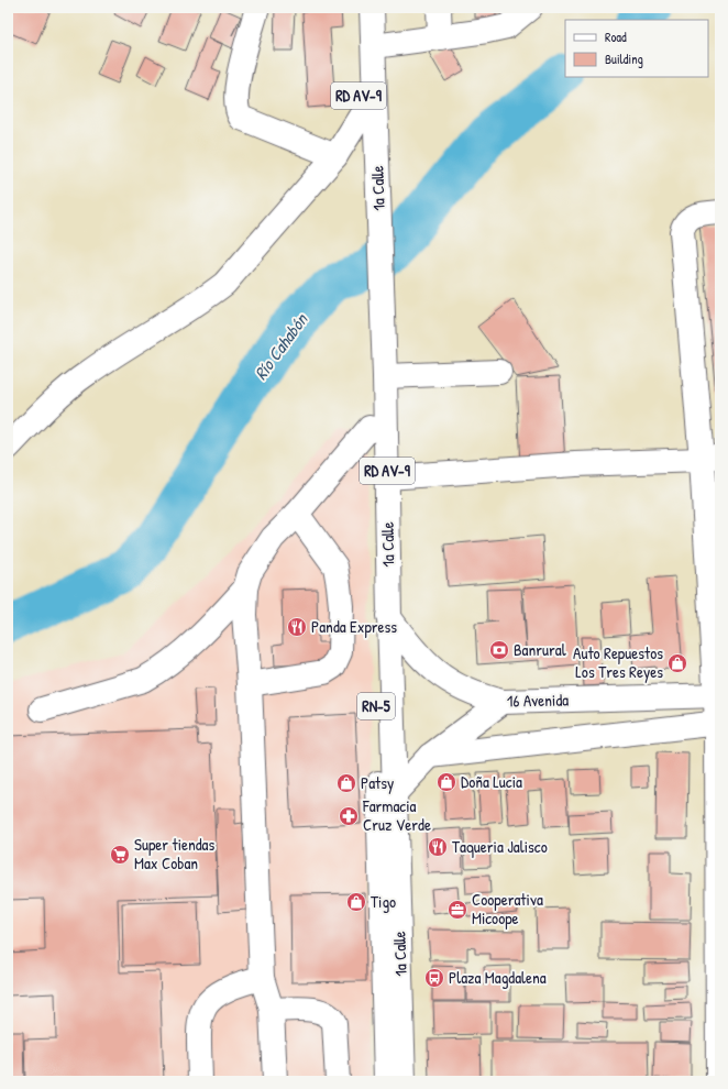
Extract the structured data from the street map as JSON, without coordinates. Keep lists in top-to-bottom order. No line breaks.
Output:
{"streets":{"main road":["RD AV-9","1a Calle","16 Avenida","RN-5"]},"crossings":[["1a Calle","16 Avenida"]],"water":["Río Cahabón"],"places":{"restaurant":["Panda Express","Taqueria Jalisco"],"bank":["Banrural"],"shop":["Auto Repuestos Los Tres Reyes","Doña Lucia","Patsy","Tigo"],"pharmacy":["Farmacia Cruz Verde"],"supermarket":["Super tiendas Max Coban"],"office":["Cooperativa Micoope"],"bus stop":["Plaza Magdalena"]},"legend":["Road","Building"]}
